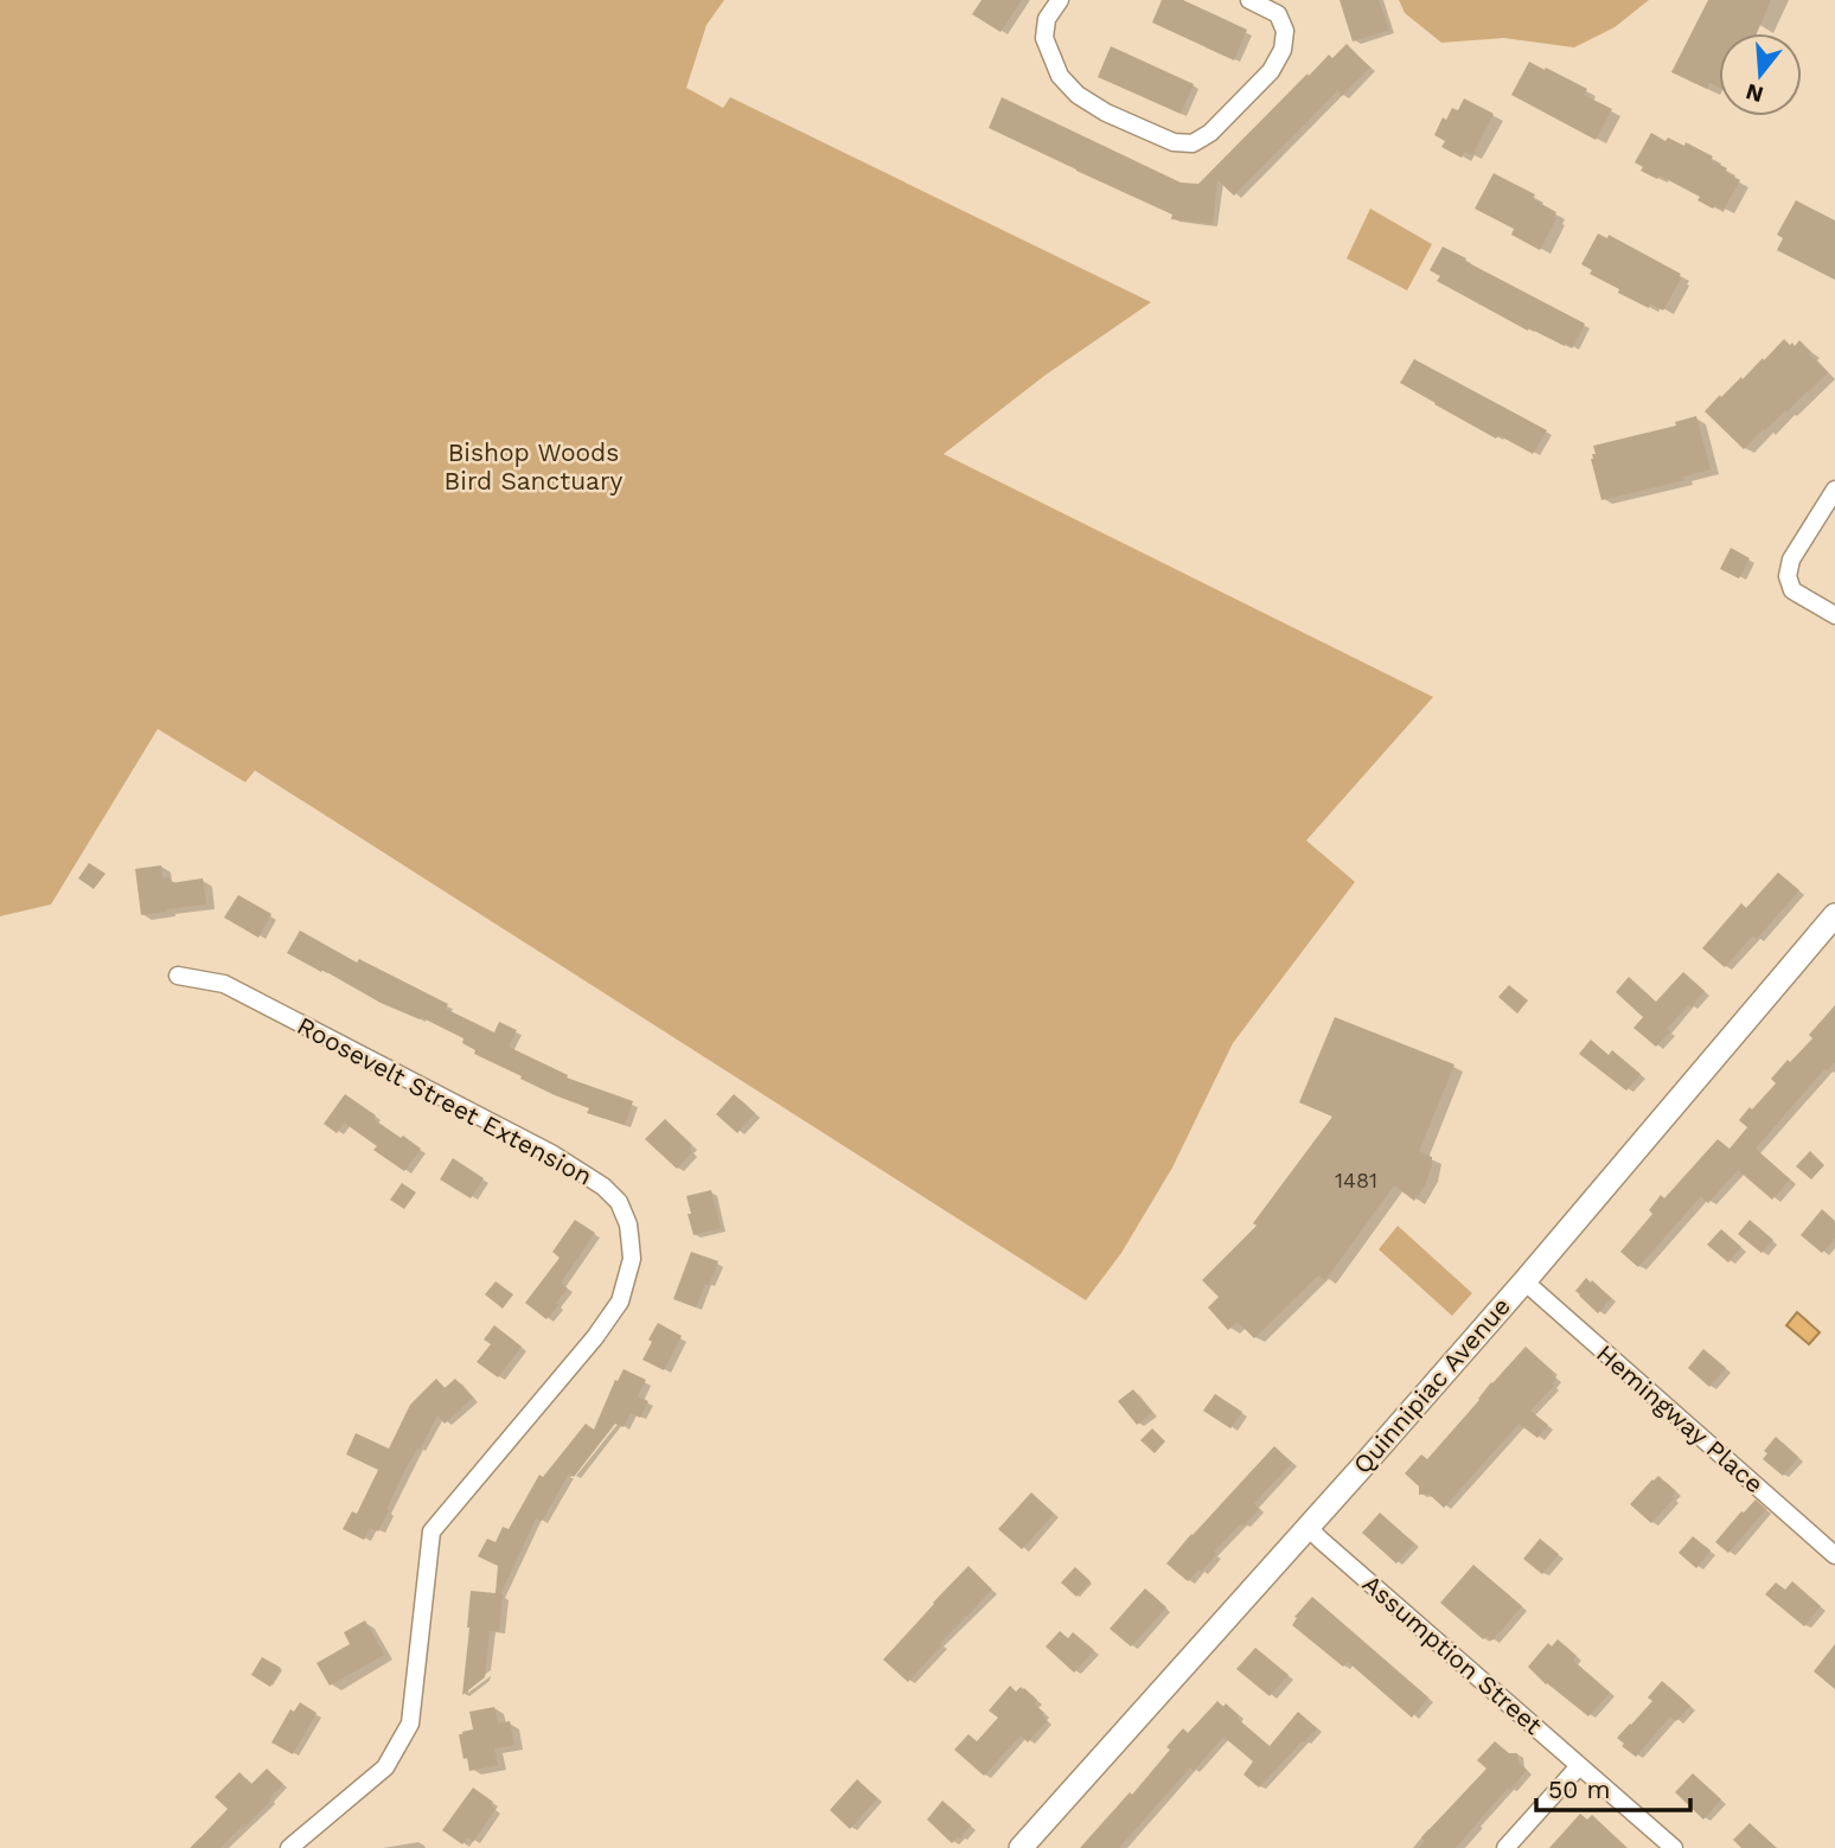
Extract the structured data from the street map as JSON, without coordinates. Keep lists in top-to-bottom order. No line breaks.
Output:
{"streets":{"main road":["Quinnipiac Avenue"],"street":["Roosevelt Street Extension","Hemingway Place","Assumption Street"]},"crossings":[["Quinnipiac Avenue","Hemingway Place"],["Quinnipiac Avenue","Assumption Street"]],"parks":["Bishop Woods Bird Sanctuary"],"house_numbers":["1481"],"scale_bar":"50 m","north":"bottom"}
